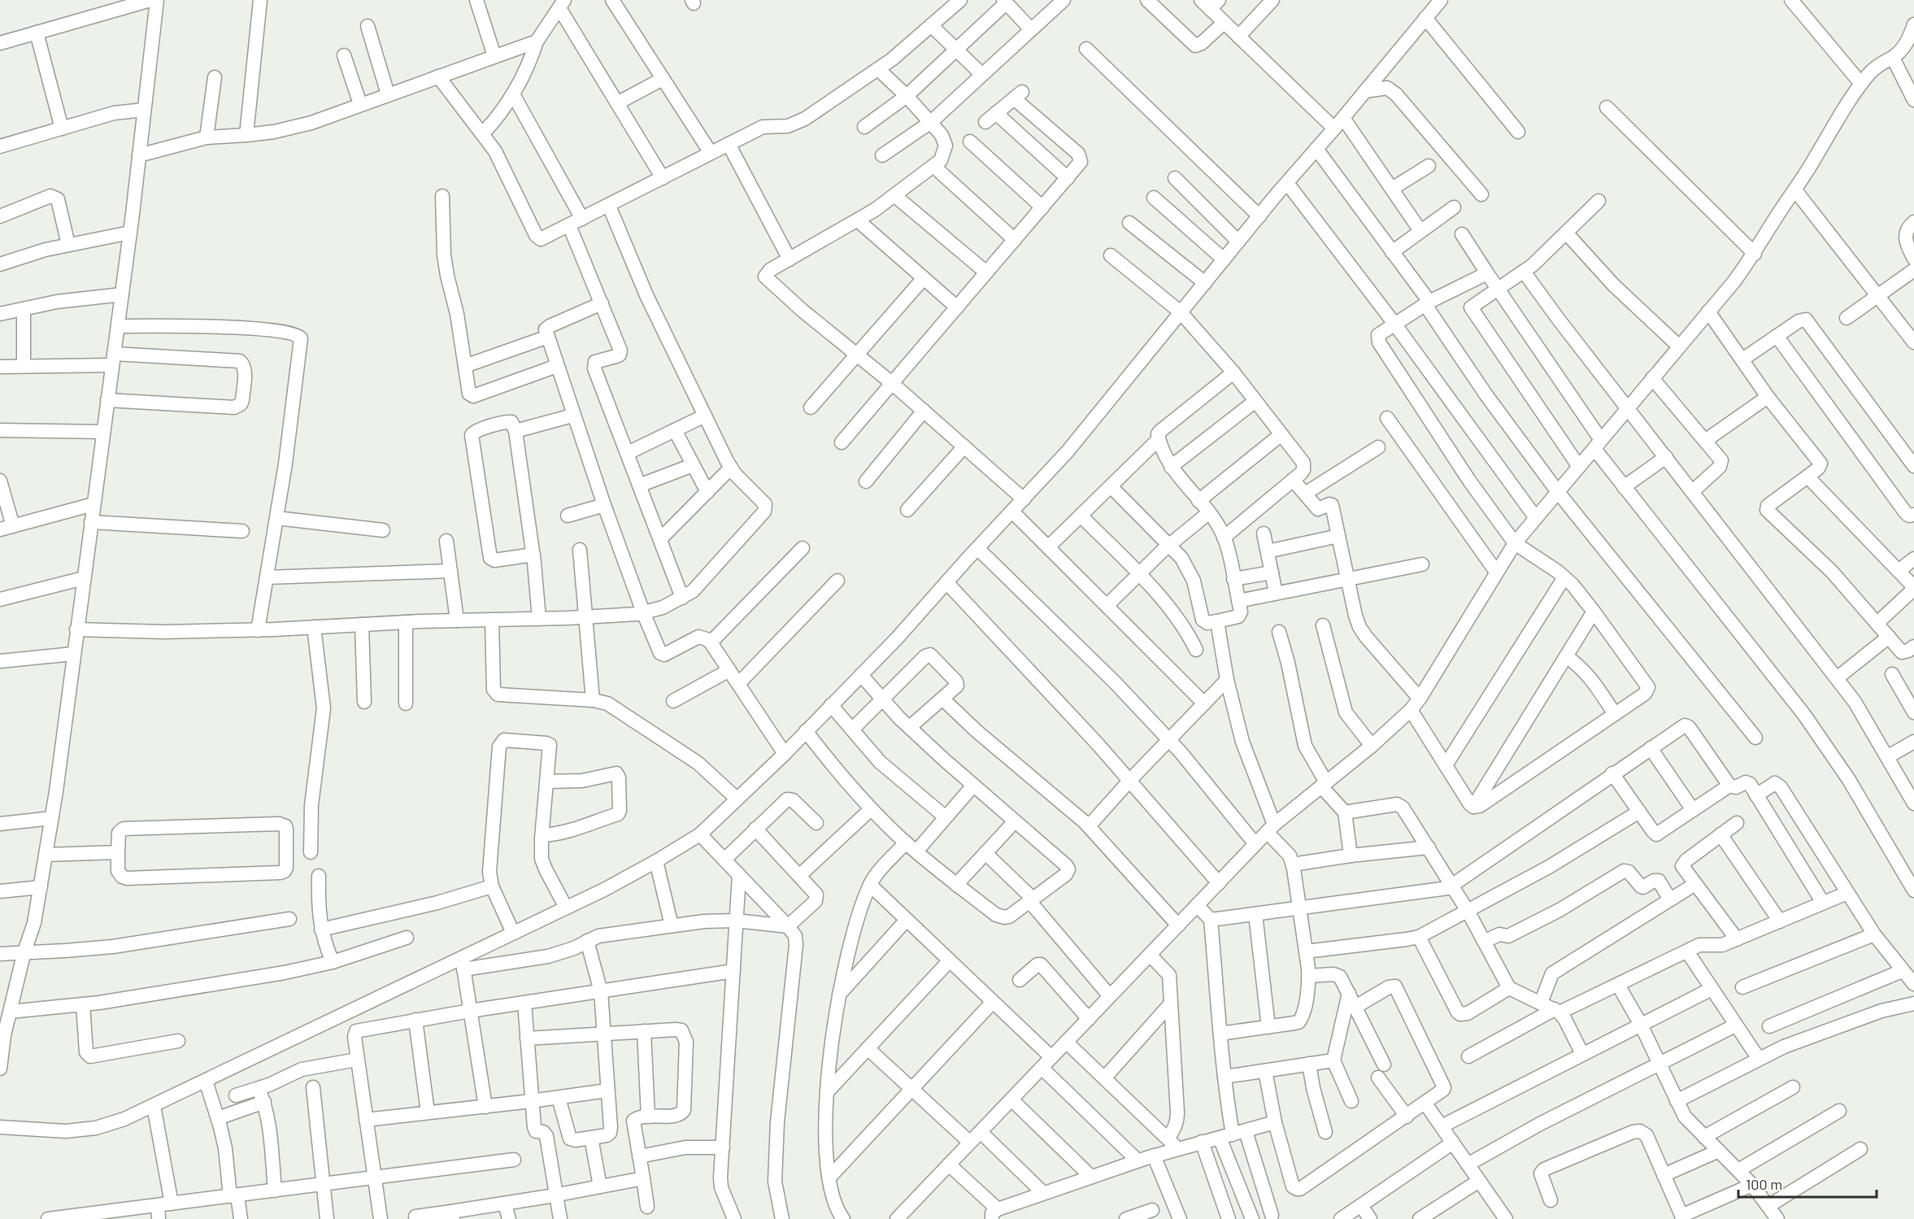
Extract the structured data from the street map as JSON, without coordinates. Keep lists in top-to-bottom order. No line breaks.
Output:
{"scale_bar":"100 m"}
